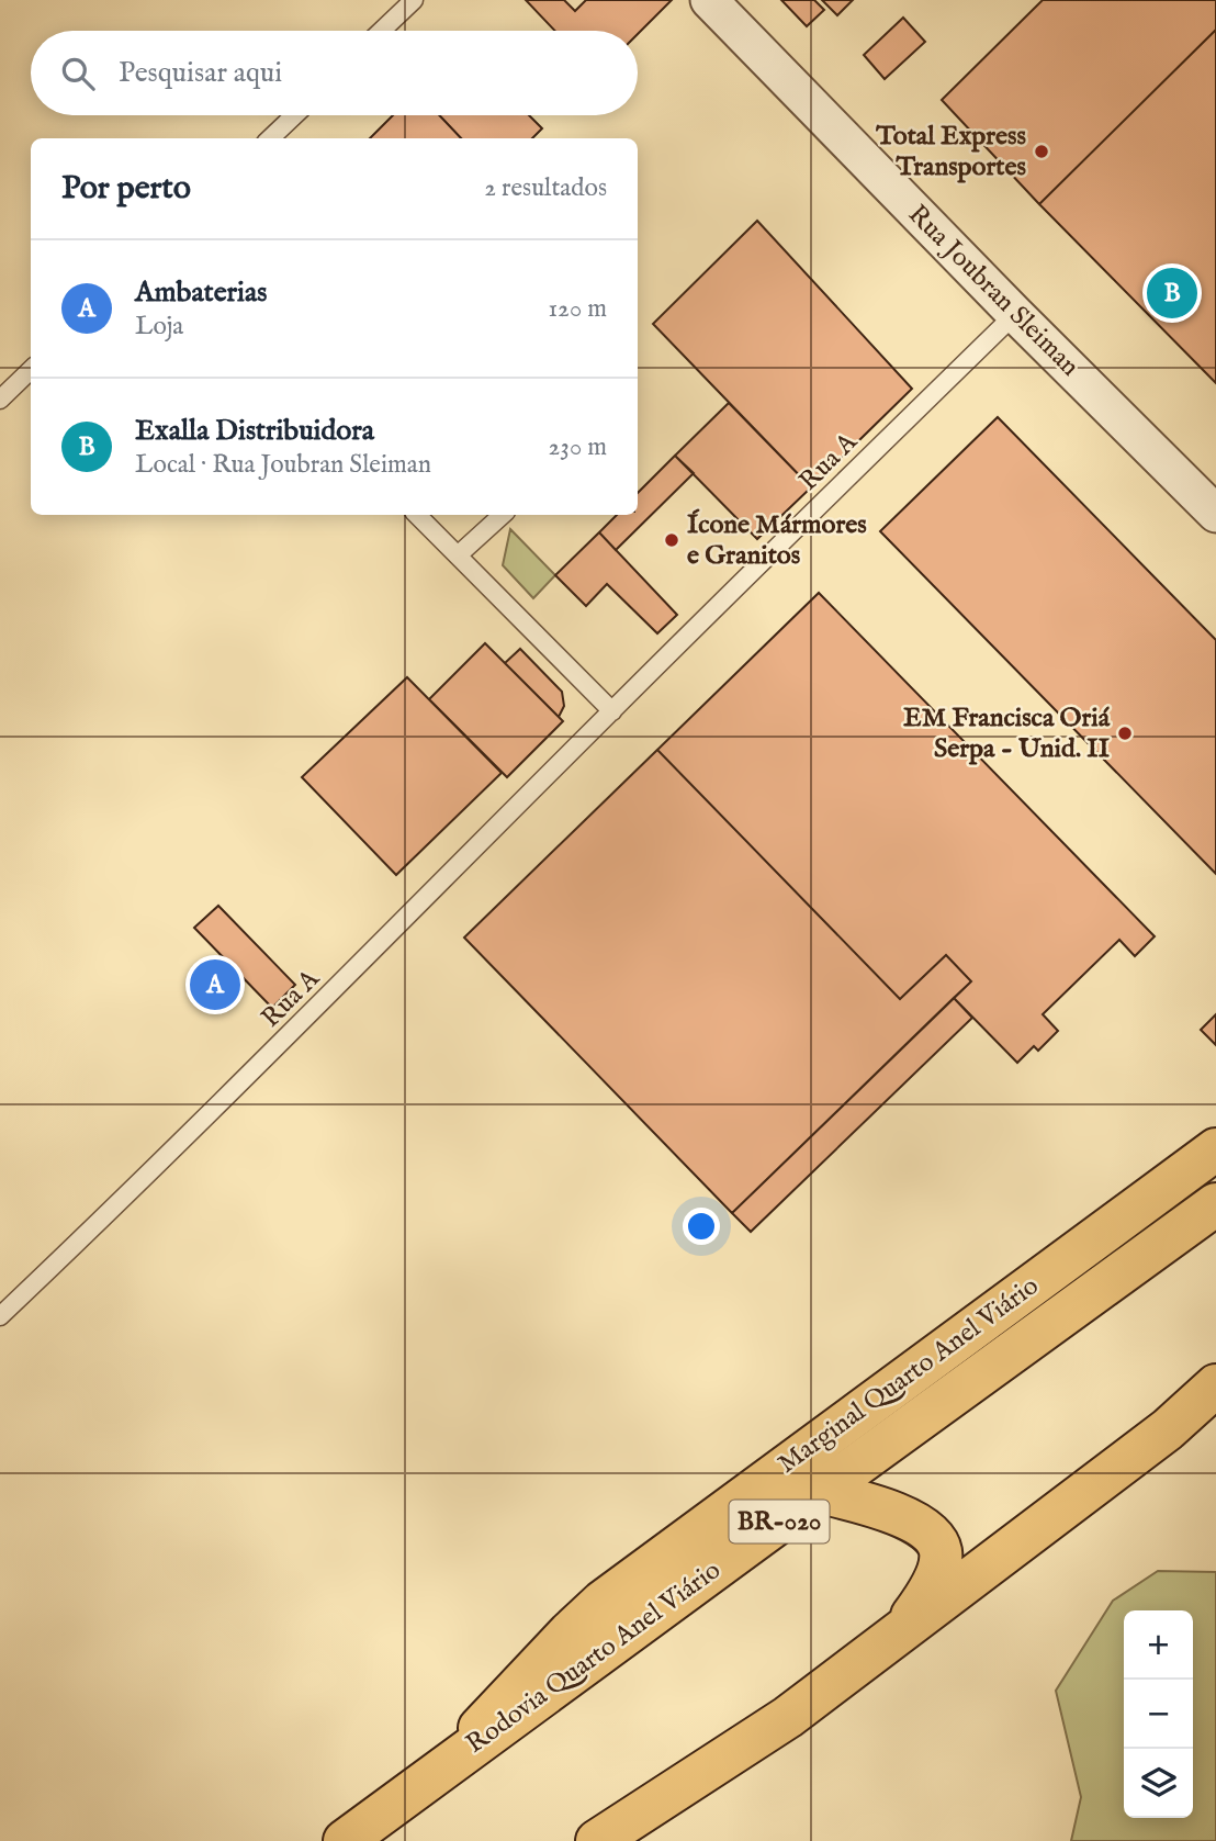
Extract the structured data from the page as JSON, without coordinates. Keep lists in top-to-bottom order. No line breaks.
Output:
{"streets":{"main road":["Marginal Quarto Anel Viário","BR-020","Rodovia Quarto Anel Viário"],"street":["Rua Joubran Sleiman"],"lane":["Rua A"]},"crossings":[["Rua Joubran Sleiman","Rua A"],["Marginal Quarto Anel Viário","Rodovia Quarto Anel Viário"]],"places":["Total Express Transportes","Ícone Mármores e Granitos","EM Francisca Oriá Serpa - Unid. II"],"page":{"search":"Pesquisar aqui","heading":["Por perto","2 resultados"],"list":[{"mark":"A","name":"Ambaterias","note":"Loja","value":"120 m"},{"mark":"B","name":"Exalla Distribuidora","note":"Local · Rua Joubran Sleiman","value":"230 m"}],"pins":["B","A"],"map_buttons":["+","−"]}}
